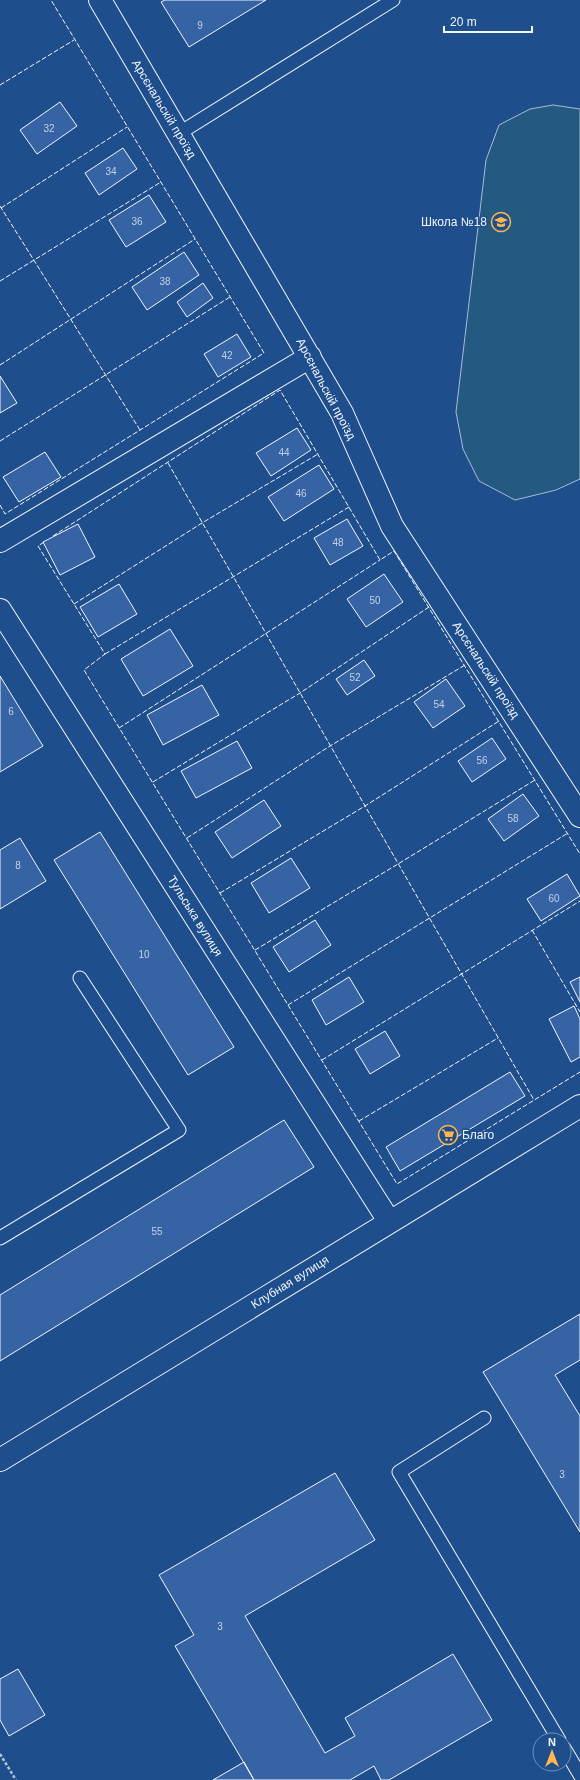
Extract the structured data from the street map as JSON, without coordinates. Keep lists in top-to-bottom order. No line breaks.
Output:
{"streets":{"street":["Арсєнальскій проїзд","Тульська вулиця","Клубная вулиця"]},"crossings":[["Тульська вулиця","Клубная вулиця"]],"places":{"school or university":["Школа №18"],"supermarket":["Благо"]},"house_numbers":["9","32","34","36","38","42","44","46","48","50","52","54","6","56","58","8","60","10","55","3","3"],"scale_bar":"20 m","north":"top"}
